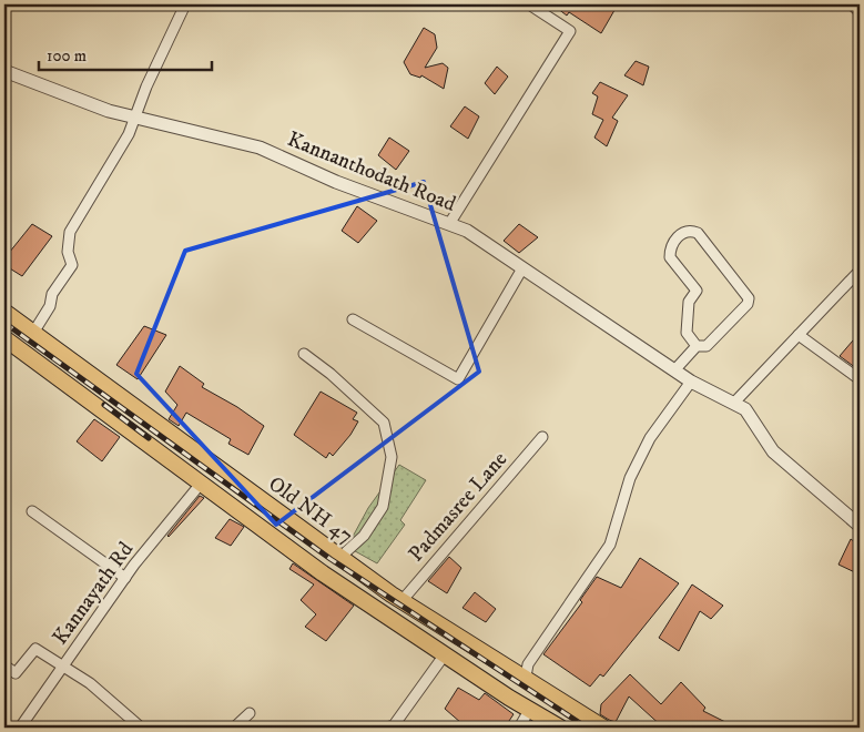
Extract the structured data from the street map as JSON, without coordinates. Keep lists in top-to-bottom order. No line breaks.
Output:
{"streets":{"main road":["Old NH 47"],"street":["Kannanthodath Road","Padmasree Lane","Kannayath Rd"]},"crossings":[["Padmasree Lane","Old NH 47"],["Old NH 47","Kannayath Rd"]],"scale_bar":"100 m"}
